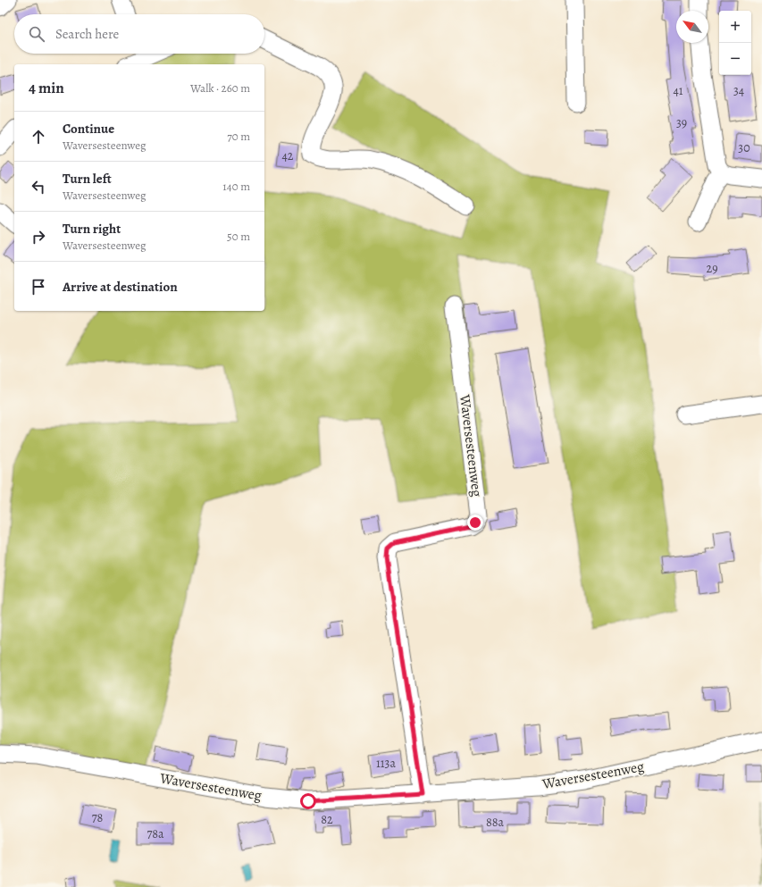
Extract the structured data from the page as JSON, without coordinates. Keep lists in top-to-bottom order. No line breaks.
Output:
{"streets":{"street":["Waversesteenweg"]},"house_numbers":["41","34","39","30","42","29","113a","78","82","88a","78a"],"north":"top left","page":{"map_buttons":["+","−"],"search":"Search here","heading":["4 min","Walk · 260 m"],"list":[["Continue","Waversesteenweg","70 m"],["Turn left","Waversesteenweg","140 m"],["Turn right","Waversesteenweg","50 m"],"Arrive at destination"]}}
